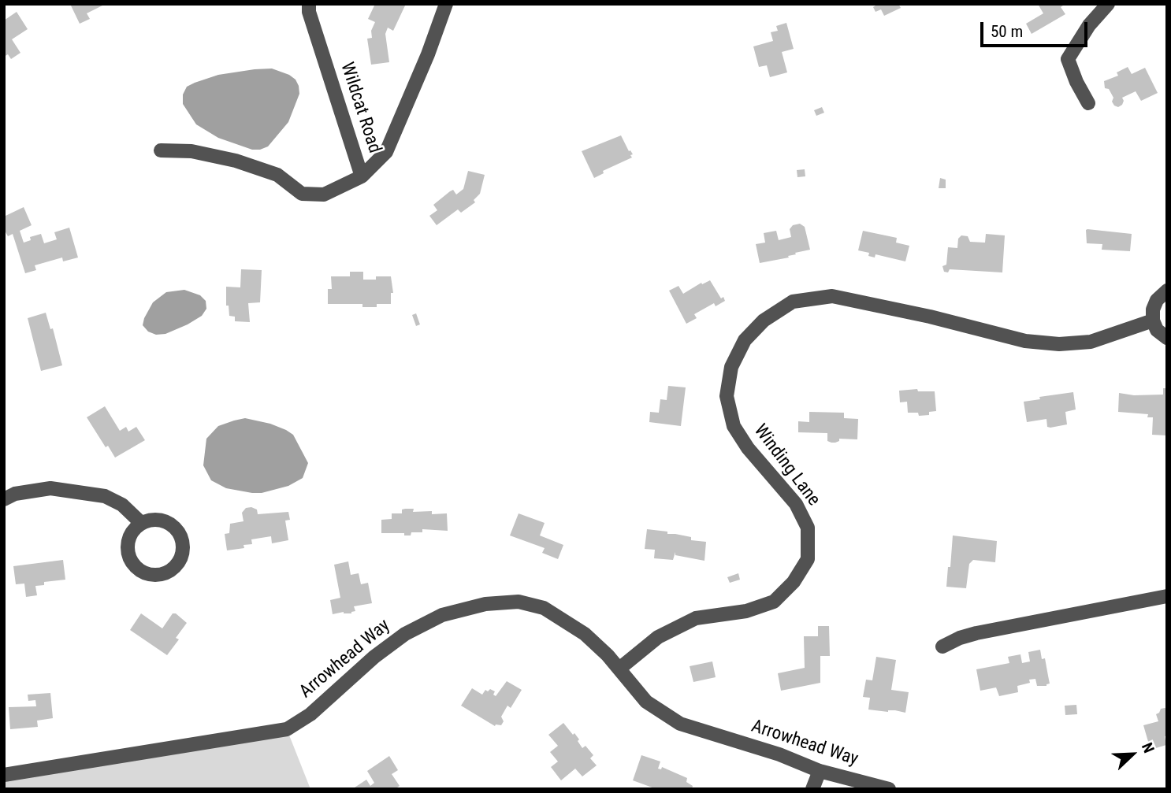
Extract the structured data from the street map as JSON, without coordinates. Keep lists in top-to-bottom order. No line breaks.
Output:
{"streets":{"street":["Wildcat Road","Winding Lane","Arrowhead Way"]},"crossings":[["Winding Lane","Arrowhead Way"]],"scale_bar":"50 m","north":"top right"}
